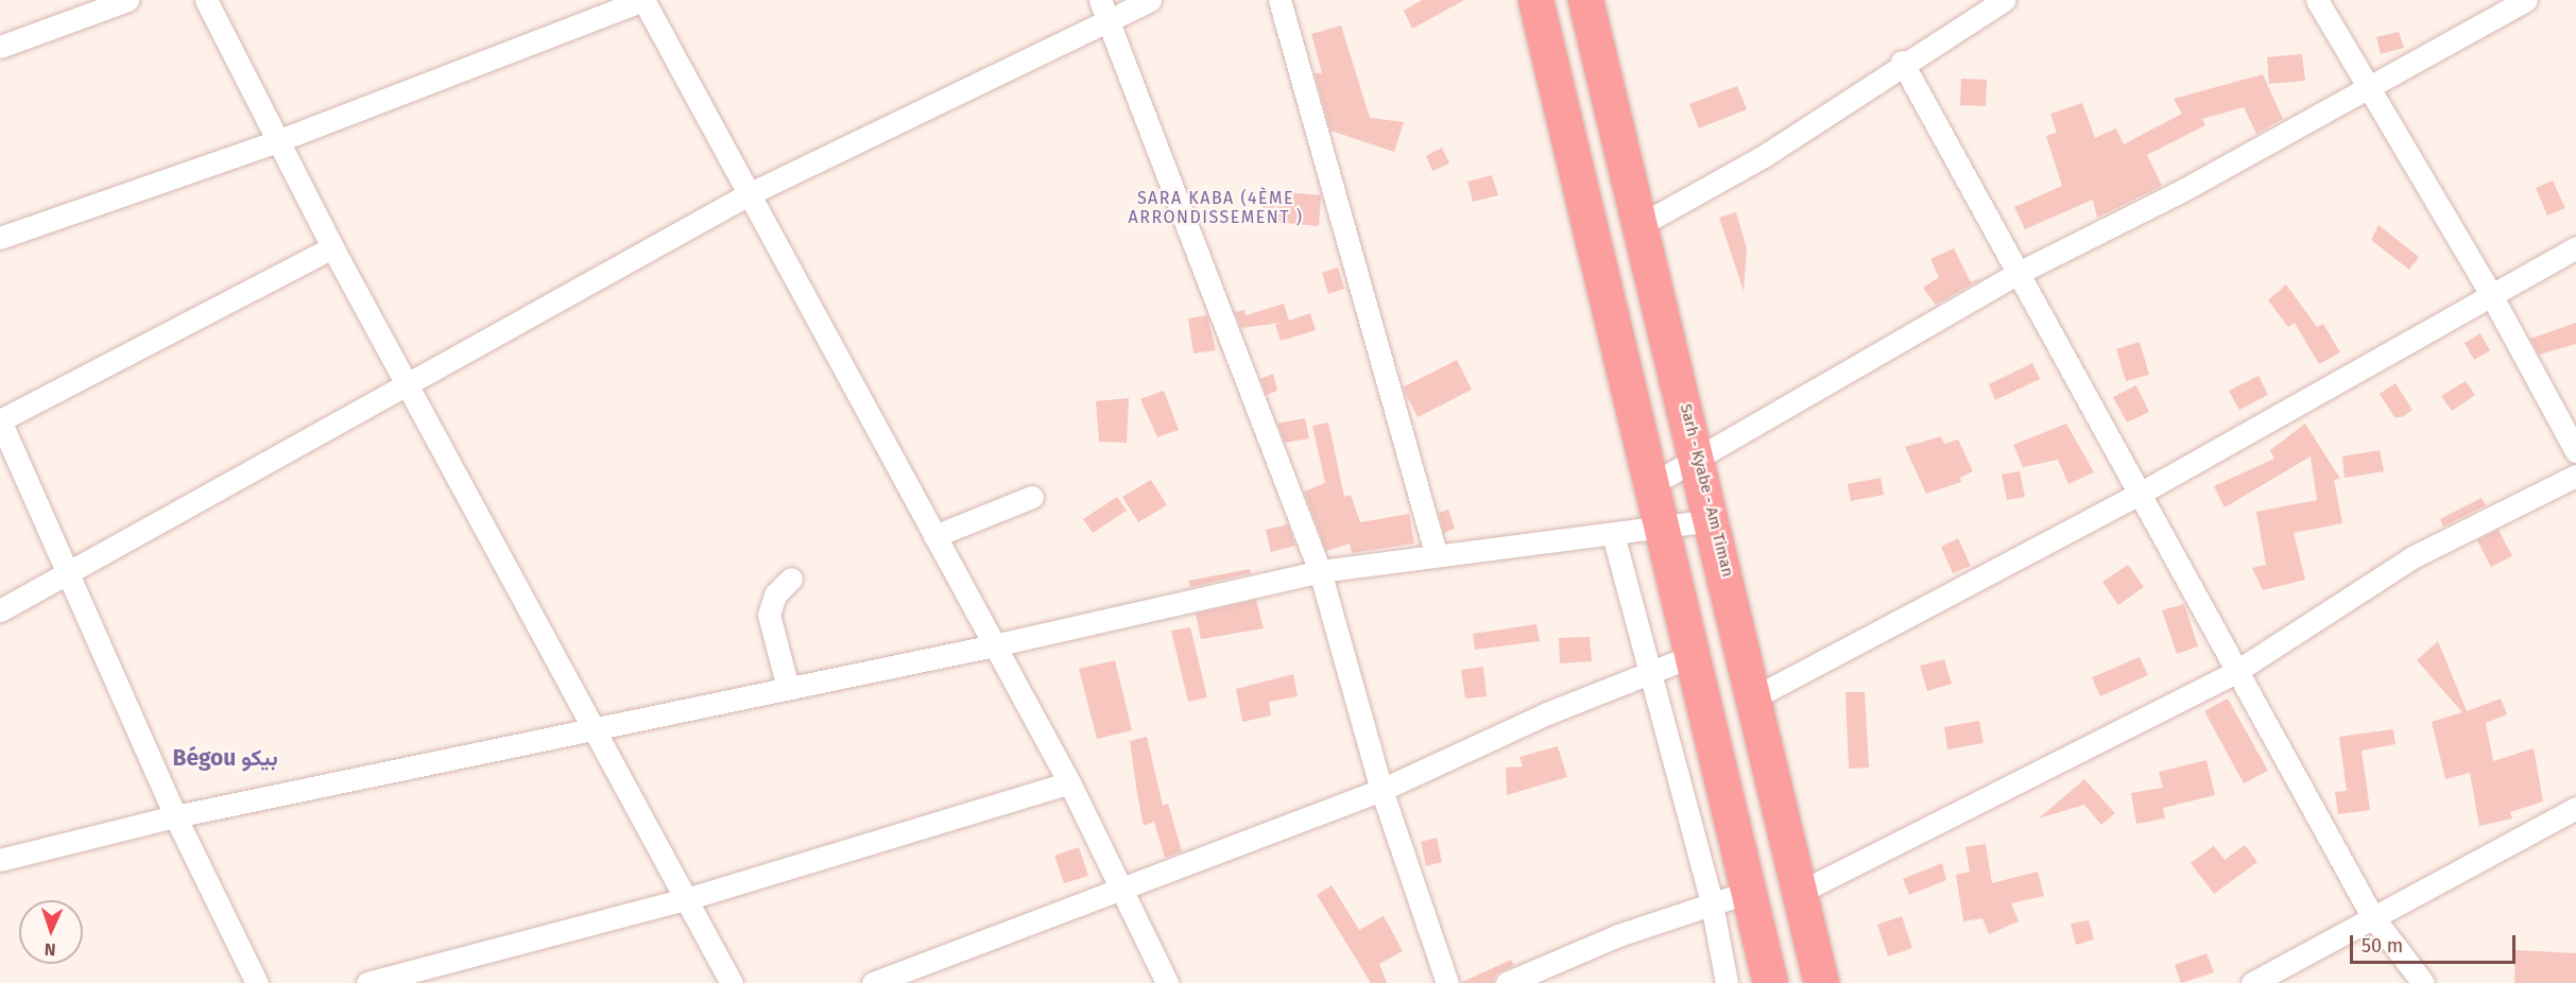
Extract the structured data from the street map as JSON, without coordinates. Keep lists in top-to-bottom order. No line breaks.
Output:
{"streets":{"highway":["Sarh - Kyabe - Am Timan"]},"districts":["SARA KABA (4ÈME ARRONDISSEMENT )","Bégou بيكو"],"scale_bar":"50 m","north":"bottom"}
